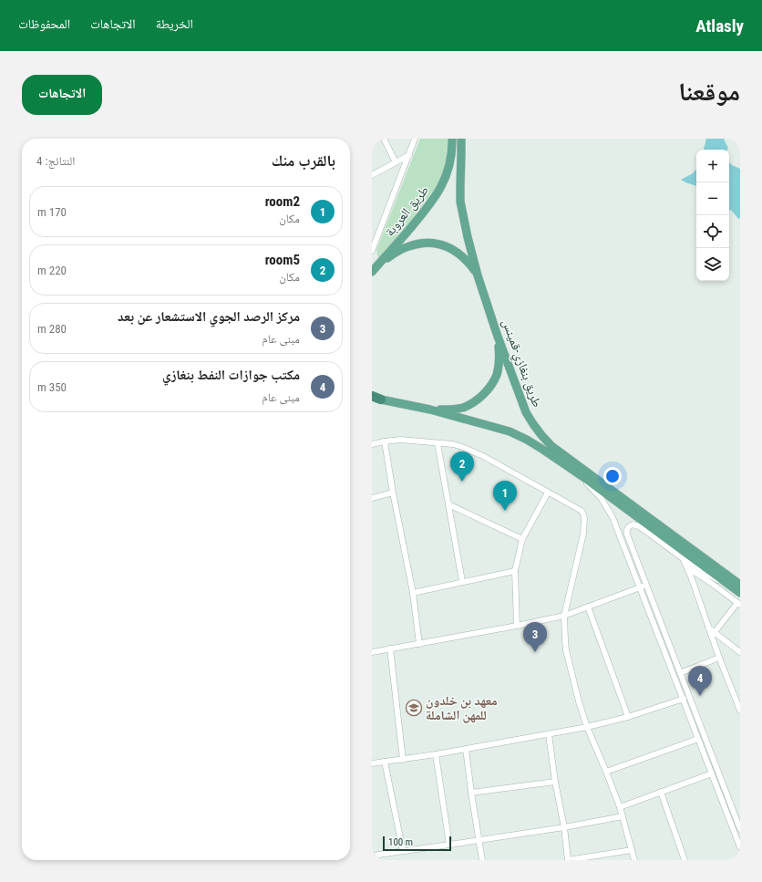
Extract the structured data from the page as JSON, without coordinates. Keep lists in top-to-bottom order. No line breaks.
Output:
{"streets":{"main road":["طريق العروبة","طريق بنغازي-قمينس"]},"places":{"school or university":["معهد بن خلدون للمهن الشاملة"]},"scale_bar":"100 m","page":{"header":"Atlasly","nav":["الخريطة","الاتجاهات","المحفوظات"],"title":"موقعنا","buttons":"الاتجاهات","heading":["بالقرب منك","النتائج: 4"],"map_buttons":["+","−"],"list":[{"mark":"1","name":"room2","note":"مكان","value":"170 m"},{"mark":"2","name":"room5","note":"مكان","value":"220 m"},{"mark":"3","name":"مركز الرصد الجوي الاستشعار عن بعد","note":"مبنى عام","value":"280 m"},{"mark":"4","name":"مكتب جوازات النفط بنغازي","note":"مبنى عام","value":"350 m"}],"pins":["2","1","3","4"],"scale":"100 m"}}
